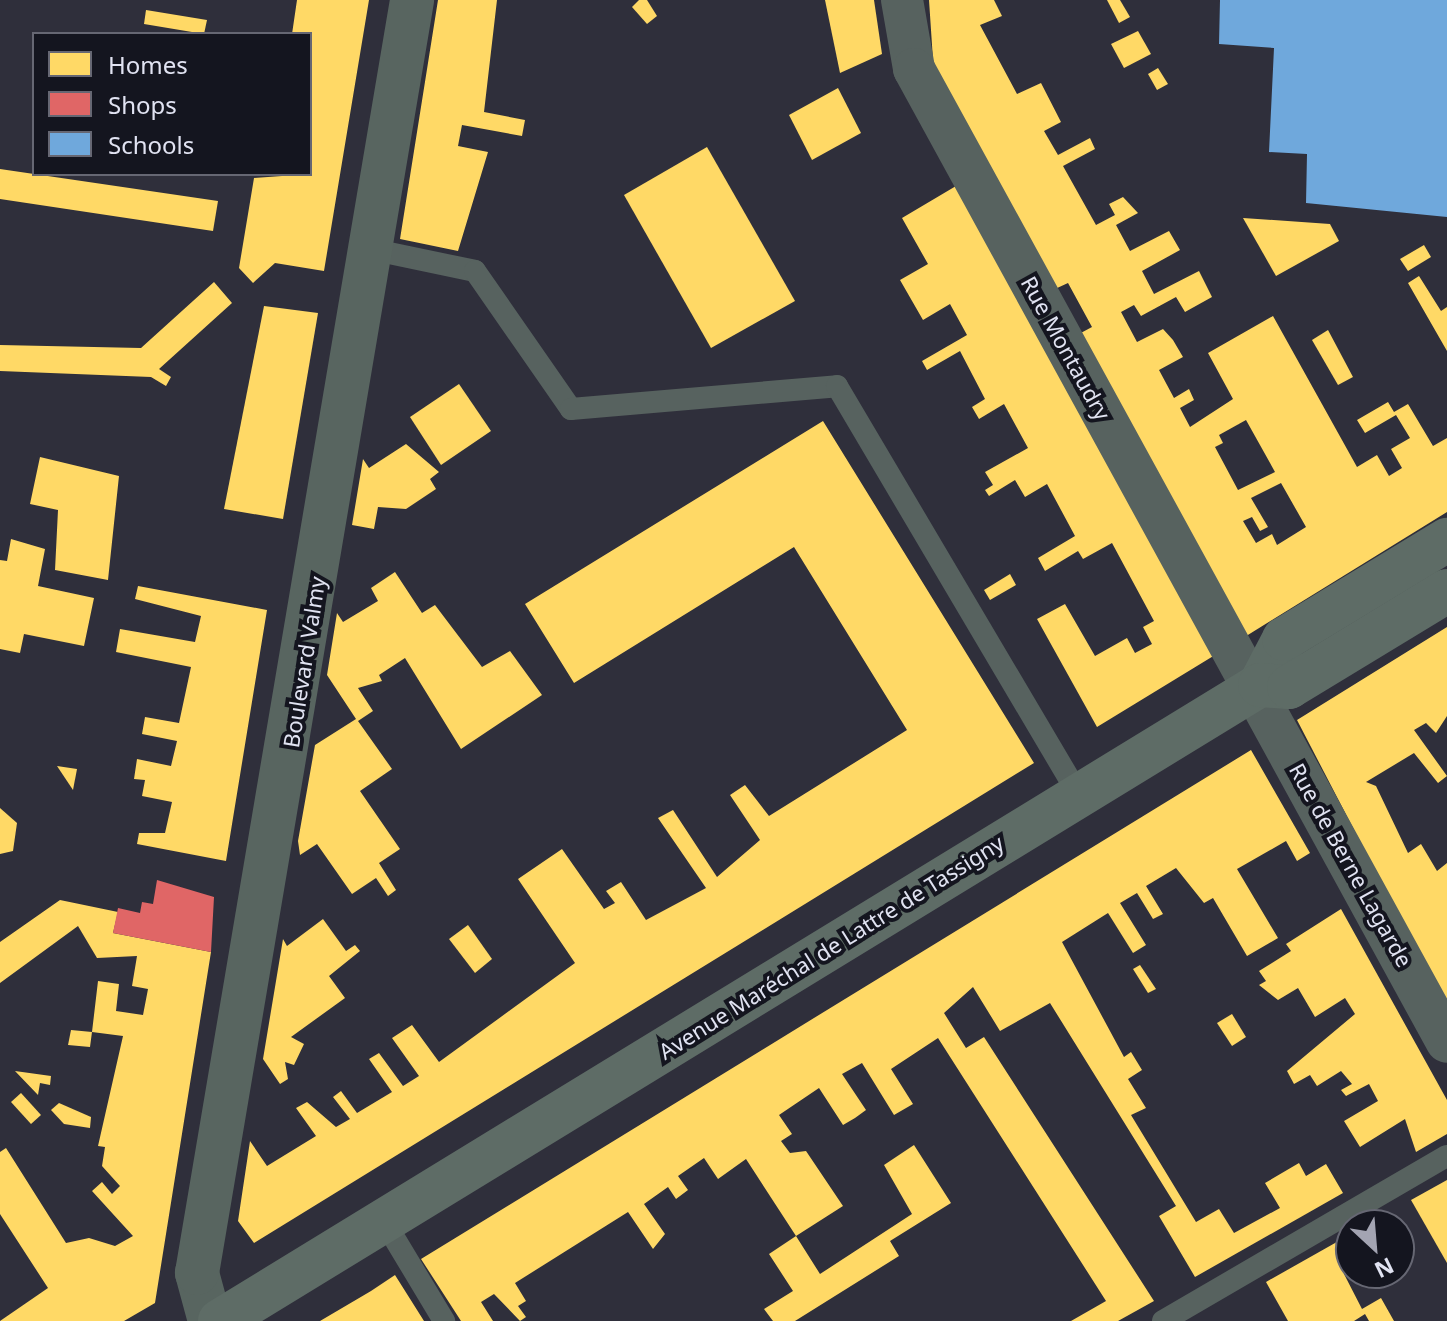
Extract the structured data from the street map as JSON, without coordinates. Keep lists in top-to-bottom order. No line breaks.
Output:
{"streets":{"main road":["Boulevard Valmy","Avenue Maréchal de Lattre de Tassigny"],"street":["Rue Montaudry","Rue de Berne Lagarde"]},"crossings":[["Rue Montaudry","Rue de Berne Lagarde"],["Rue Montaudry","Avenue Maréchal de Lattre de Tassigny"],["Rue de Berne Lagarde","Avenue Maréchal de Lattre de Tassigny"]],"legend":["Homes","Shops","Schools"],"north":"bottom right"}
